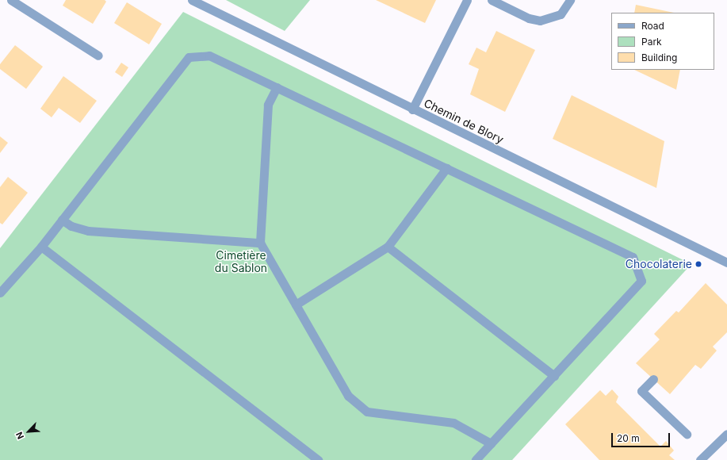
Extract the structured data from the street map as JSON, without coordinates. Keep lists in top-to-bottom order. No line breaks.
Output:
{"streets":{"street":["Chemin de Blory"]},"parks":["Cimetière du Sablon"],"places":["Chocolaterie"],"legend":["Road","Park","Building"],"scale_bar":"20 m","north":"bottom left"}
